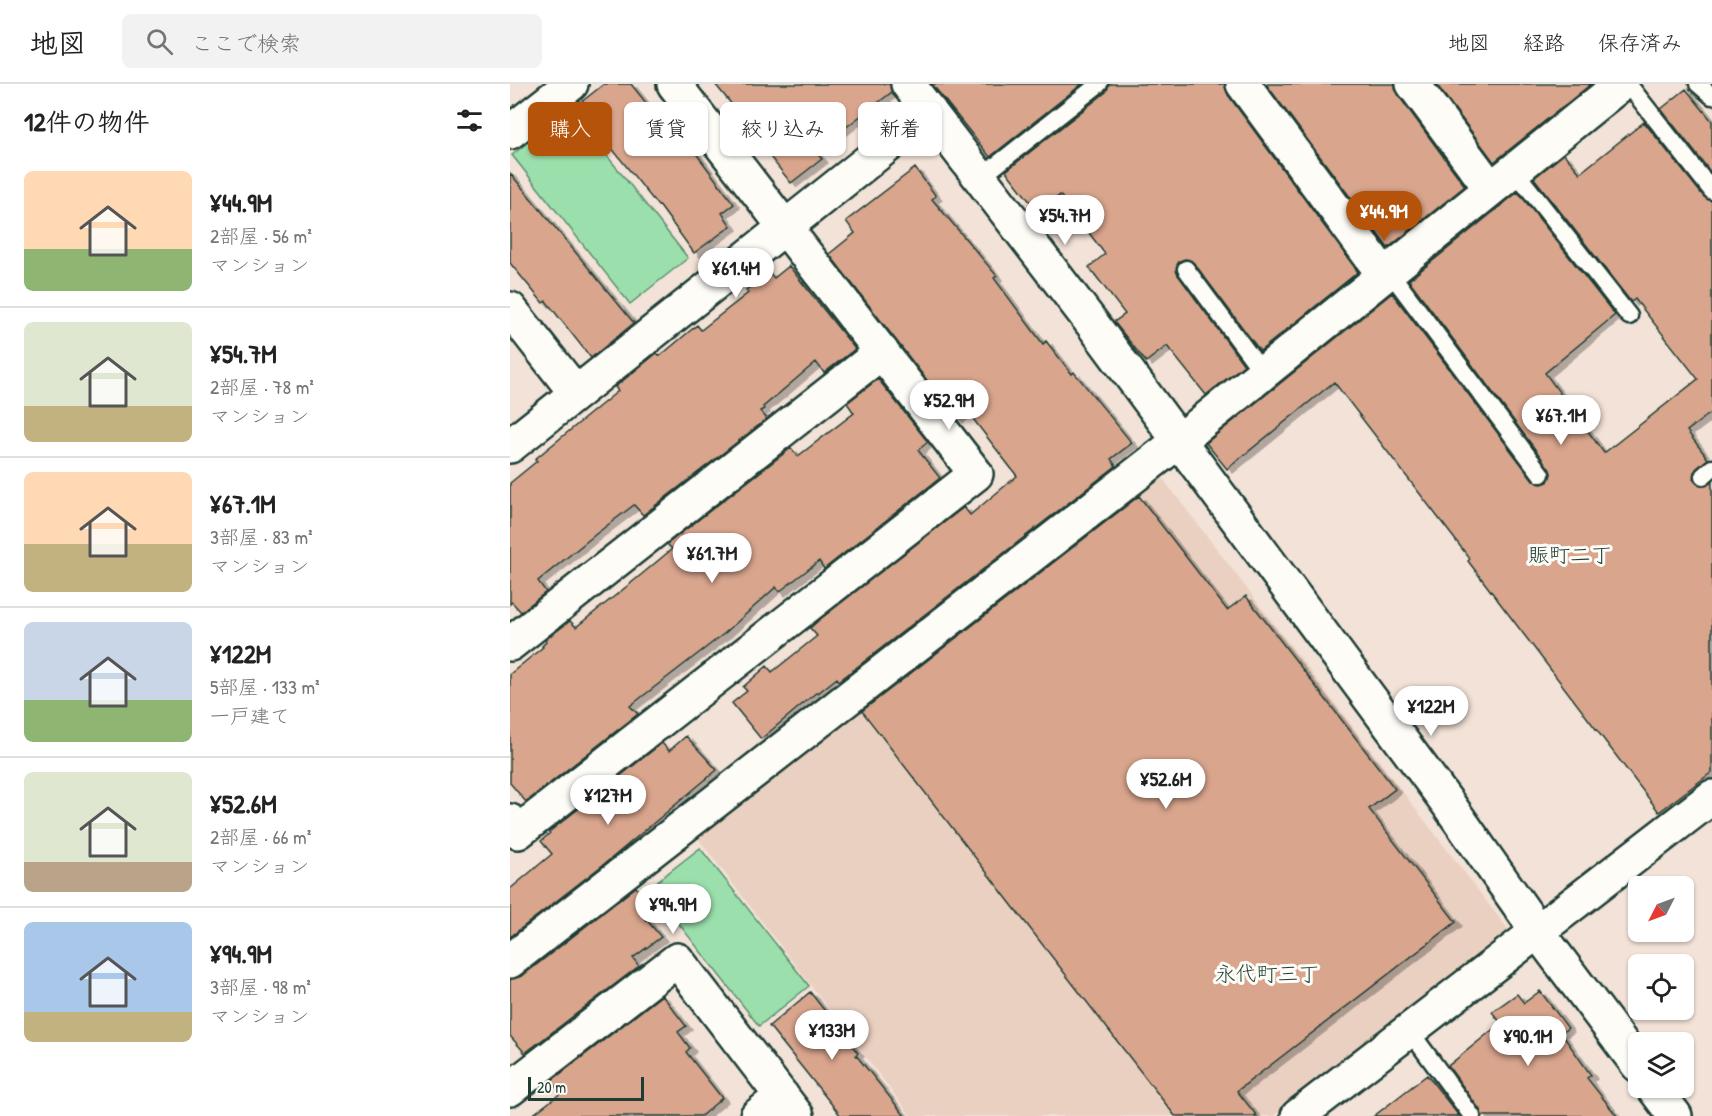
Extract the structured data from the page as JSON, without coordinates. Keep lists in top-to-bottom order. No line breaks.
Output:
{"districts":["賑町二丁","永代町三丁"],"scale_bar":"20 m","north":"bottom left","page":{"header":"地図","search":"ここで検索","nav":["地図","経路","保存済み"],"heading":"12件の物件","chip":["購入","賃貸","絞り込み","新着"],"list":[{"name":"¥44.9M","note":"2部屋 · 56 m² · マンション"},{"name":"¥54.7M","note":"2部屋 · 78 m² · マンション"},{"name":"¥67.1M","note":"3部屋 · 83 m² · マンション"},{"name":"¥122M","note":"5部屋 · 133 m² · 一戸建て"},{"name":"¥52.6M","note":"2部屋 · 66 m² · マンション"},{"name":"¥94.9M","note":"3部屋 · 98 m² · マンション"}],"price":["¥44.9M","¥54.7M","¥61.4M","¥52.9M","¥67.1M","¥61.7M","¥122M","¥52.6M","¥127M","¥94.9M","¥133M","¥90.1M"],"scale":"20 m"}}
